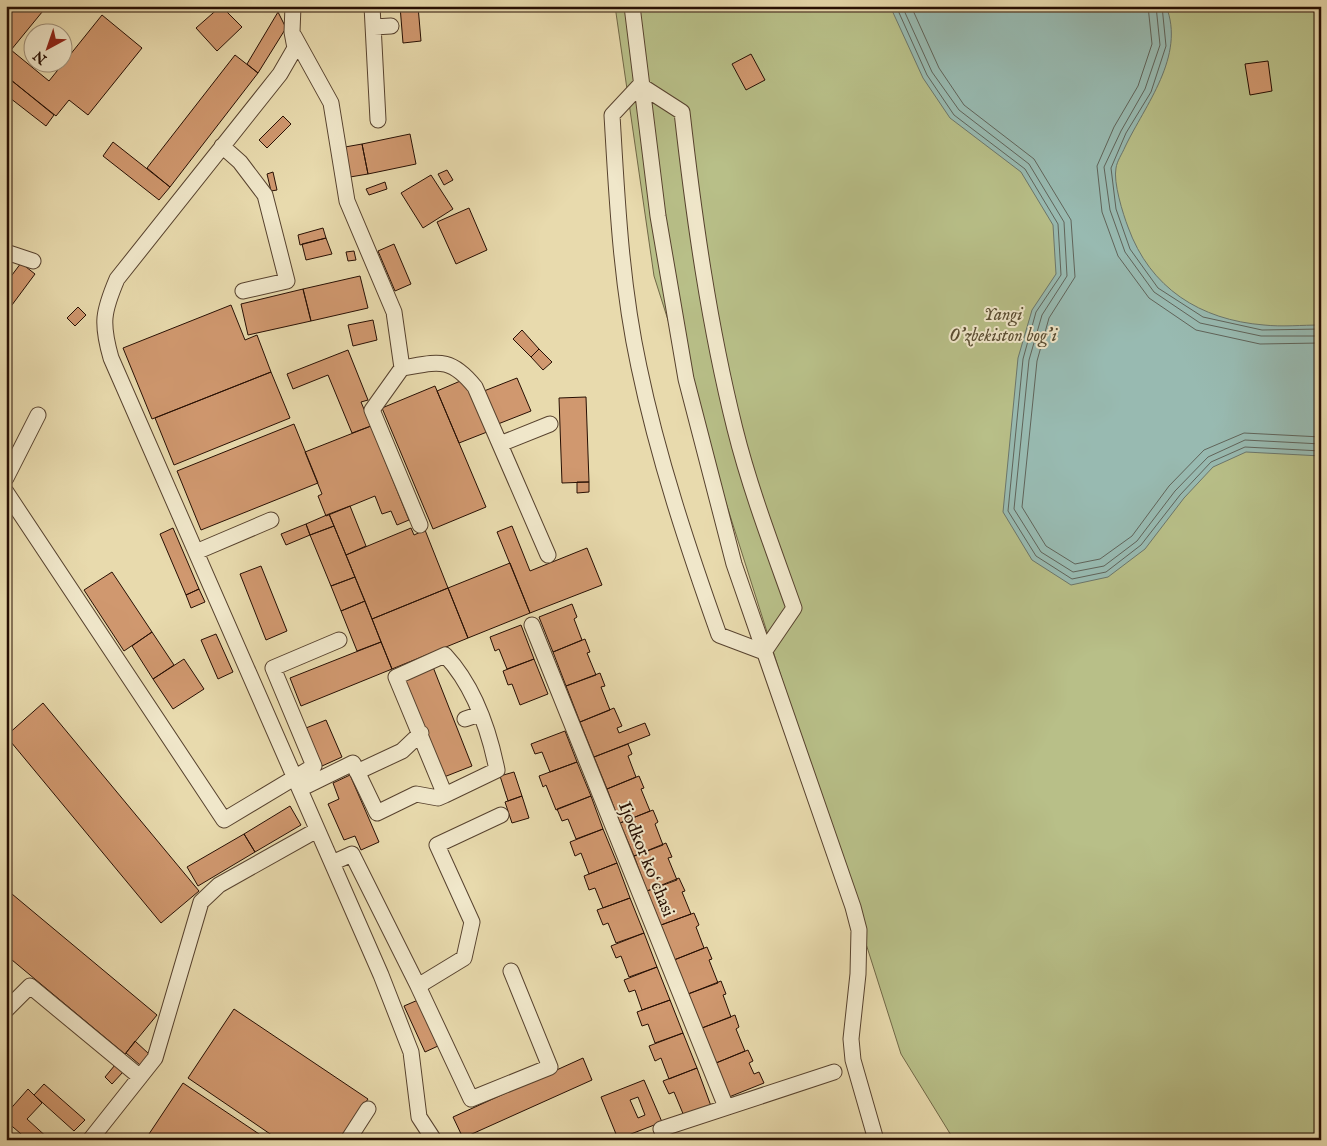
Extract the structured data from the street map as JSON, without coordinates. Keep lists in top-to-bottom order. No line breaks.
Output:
{"streets":{"street":["Ijodkor koʻchasi"]},"parks":["Yangi O'zbekiston bog'i"],"north":"bottom left"}
